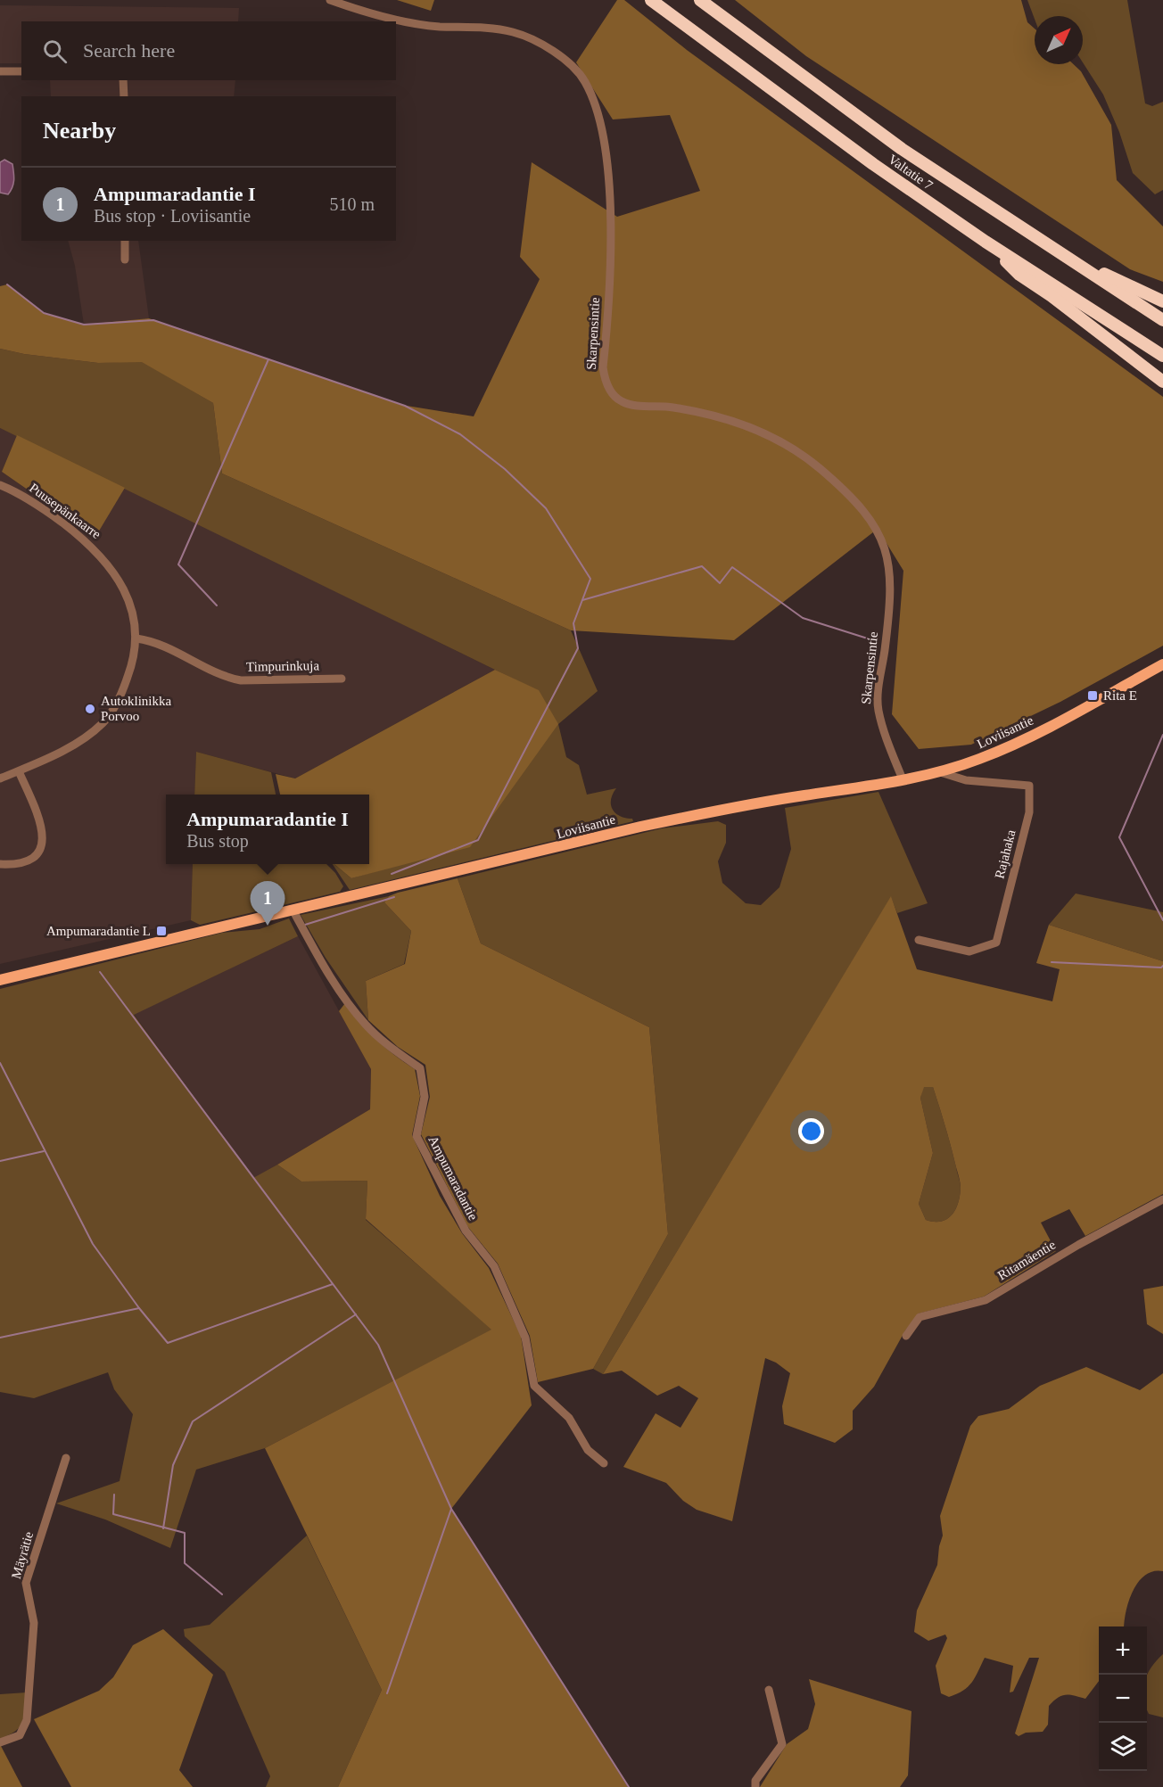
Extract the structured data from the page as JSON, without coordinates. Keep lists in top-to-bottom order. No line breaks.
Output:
{"streets":{"highway":["Valtatie 7"],"main road":["Loviisantie"],"street":["Skarpensintie","Puusepänkaarre","Timpurinkuja","Rajahaka","Ampumaradantie","Ritamäentie","Mäyrätie"]},"crossings":[["Skarpensintie","Loviisantie"],["Puusepänkaarre","Timpurinkuja"],["Loviisantie","Rajahaka"],["Loviisantie","Ampumaradantie"]],"places":{"transit":["Rita E","Ampumaradantie L"],"other":["Autoklinikka Porvoo"]},"north":"top right","page":{"search":"Search here","heading":"Nearby","list":[{"mark":"1","name":"Ampumaradantie I","note":"Bus stop · Loviisantie","value":"510 m"}],"popup":["Ampumaradantie I","Bus stop"],"pins":"1","map_buttons":["+","−"]}}
